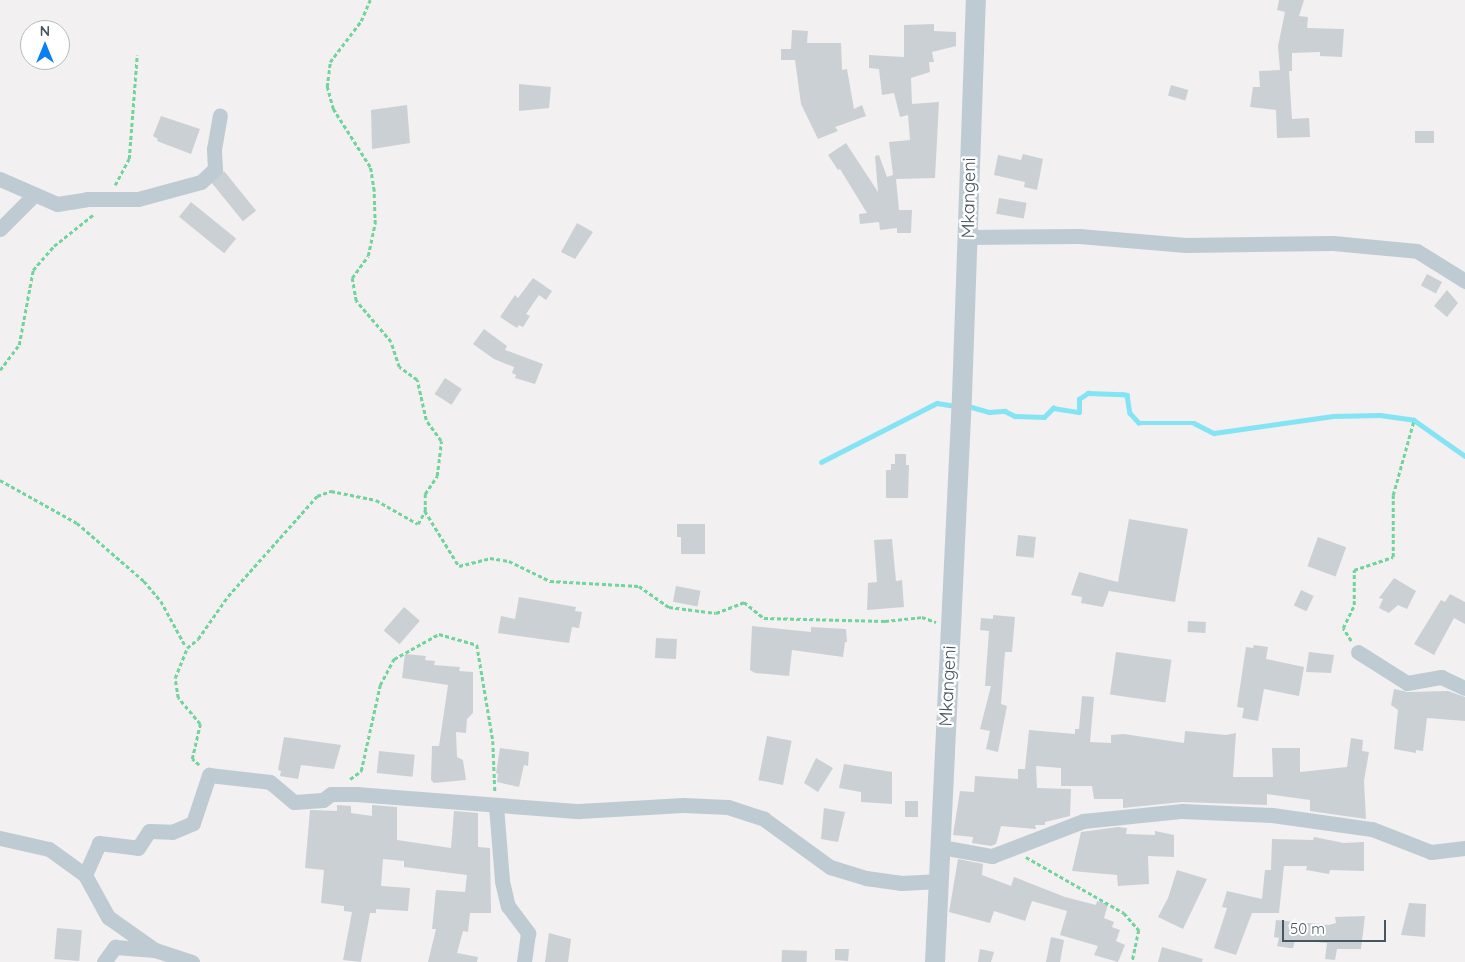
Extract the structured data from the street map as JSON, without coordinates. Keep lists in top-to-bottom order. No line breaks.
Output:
{"streets":{"street":["Mkangeni"]},"scale_bar":"50 m","north":"top"}
